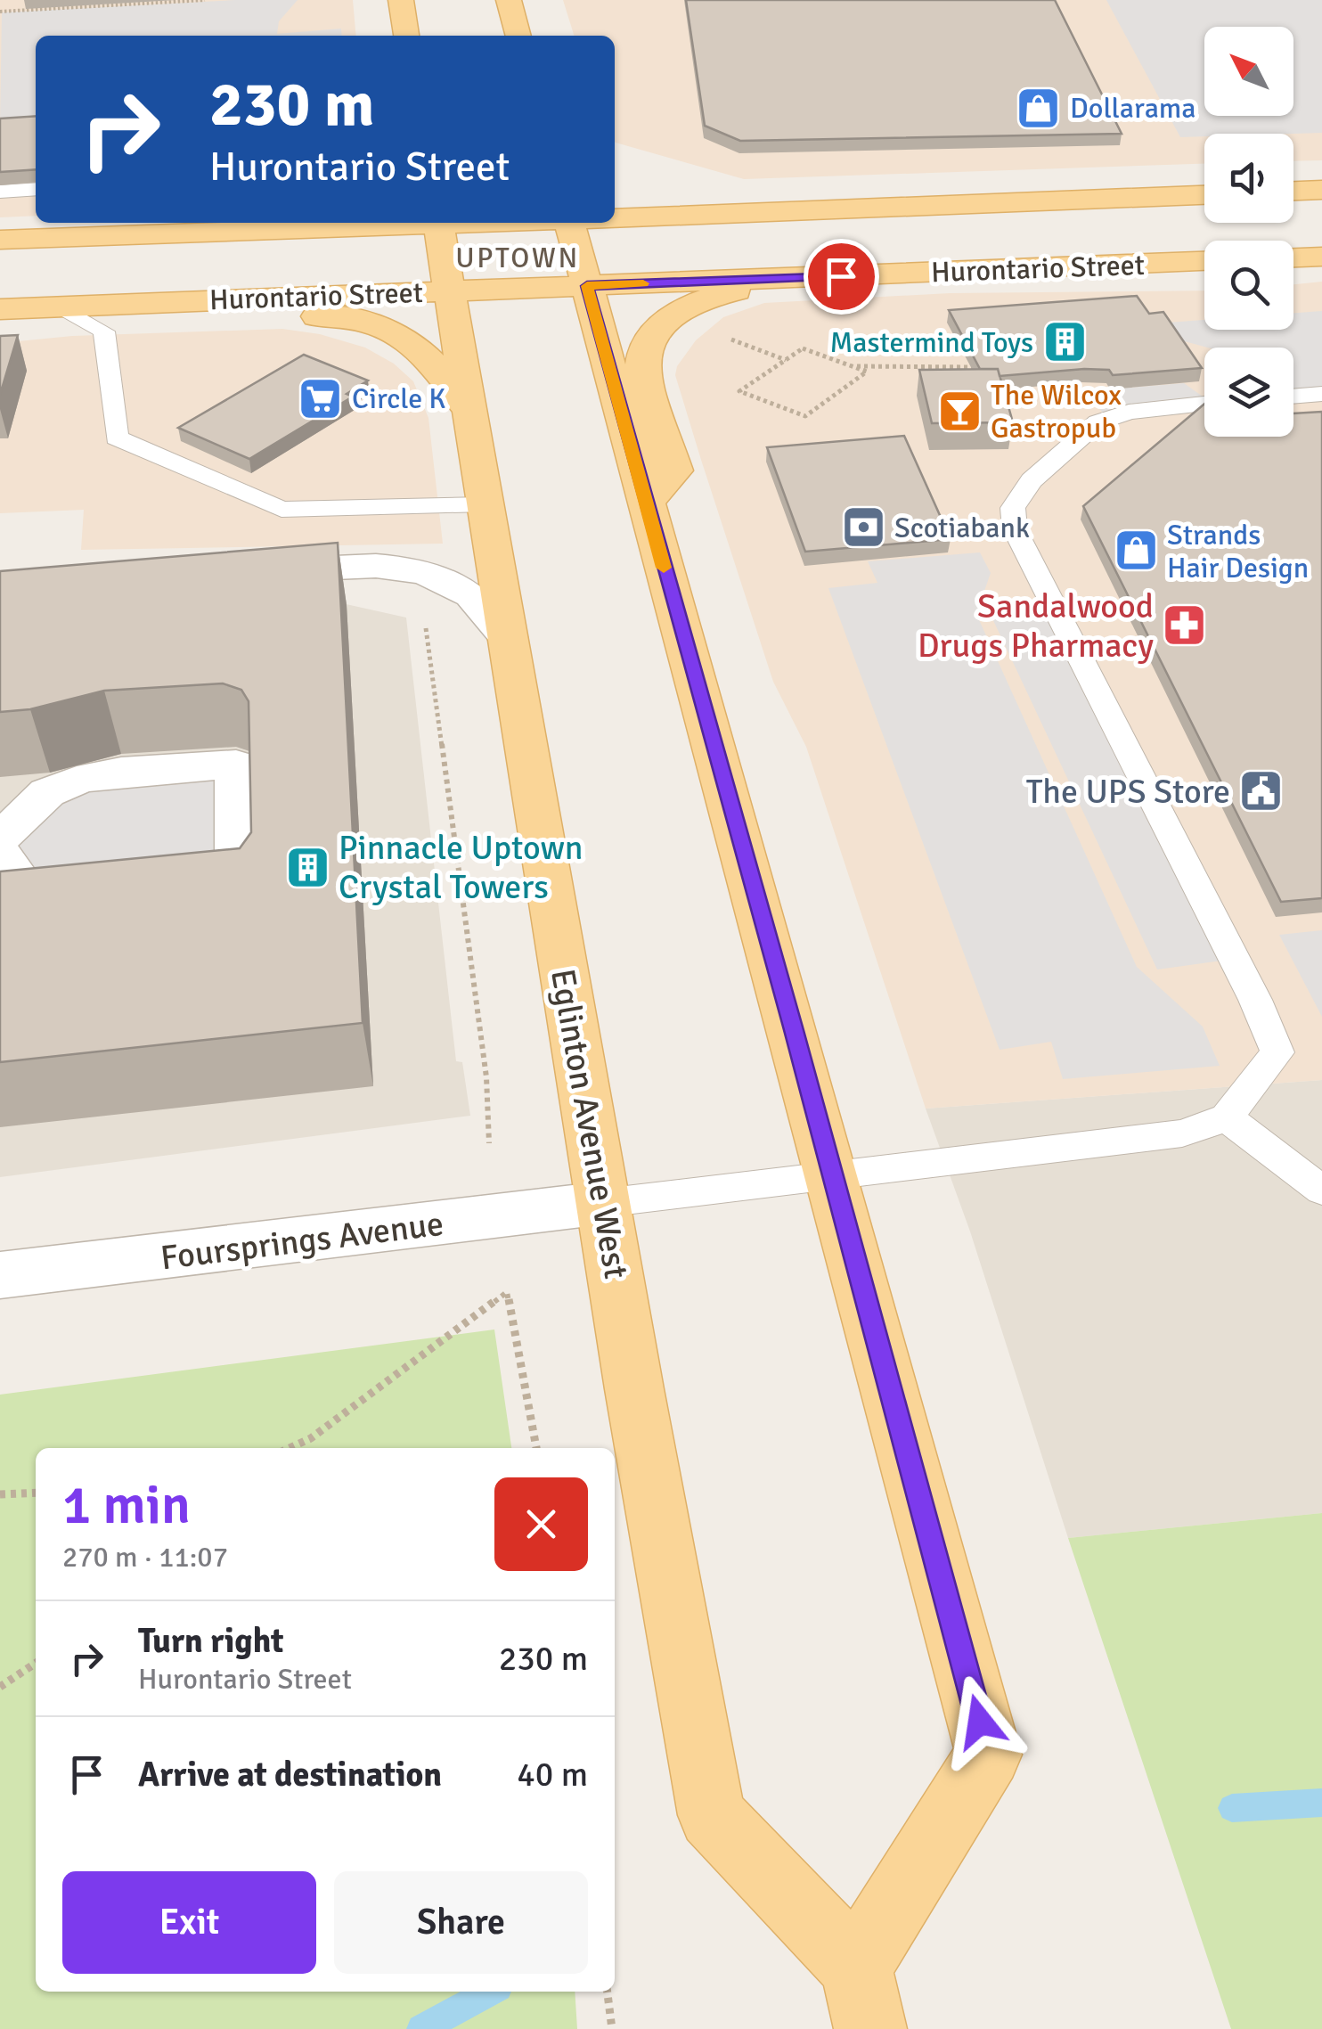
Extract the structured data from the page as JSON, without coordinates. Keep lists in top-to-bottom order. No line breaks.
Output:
{"streets":{"main road":["Hurontario Street","Eglinton Avenue West"],"street":["Foursprings Avenue"]},"crossings":[["Hurontario Street","Eglinton Avenue West"],["Eglinton Avenue West","Foursprings Avenue"]],"districts":["UPTOWN"],"places":{"shop":["Dollarama","Strands Hair Design"],"building":["Mastermind Toys","Pinnacle Uptown Crystal Towers"],"supermarket":["Circle K"],"bar":["The Wilcox Gastropub"],"bank":["Scotiabank"],"pharmacy":["Sandalwood Drugs Pharmacy"],"public building":["The UPS Store"]},"north":"top left","page":{"turn":["230 m","Hurontario Street"],"heading":["1 min","270 m · 11:07"],"list":[{"name":"Turn right","note":"Hurontario Street","value":"230 m"},{"name":"Arrive at destination","value":"40 m"}],"buttons":["Exit","Share"]}}
